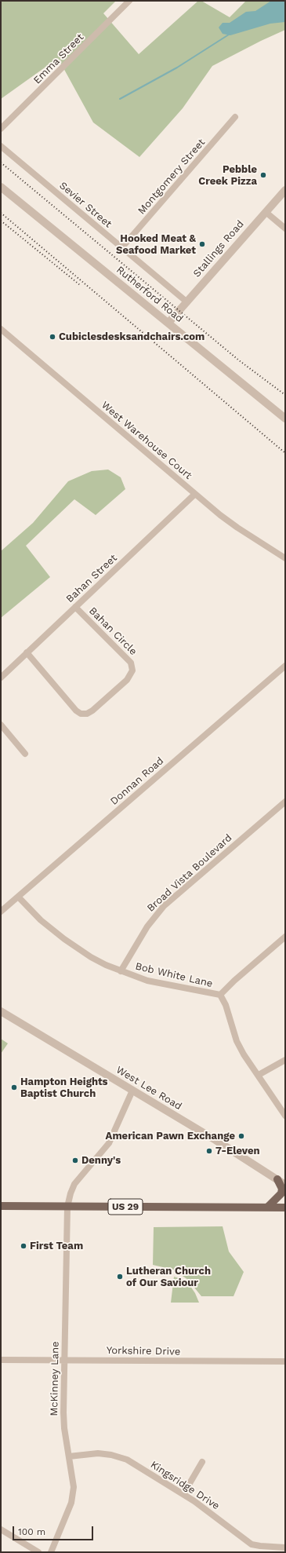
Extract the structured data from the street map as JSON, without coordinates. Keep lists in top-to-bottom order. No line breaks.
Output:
{"streets":{"main road":["US 29"],"street":["Emma Street","Montgomery Street","Sevier Street","Stallings Road","Rutherford Road","West Warehouse Court","Bahan Street","Bahan Circle","Donnan Road","Broad Vista Boulevard","Bob White Lane","West Lee Road","Yorkshire Drive","McKinney Lane","Kingsridge Drive"]},"crossings":[["Montgomery Street","Sevier Street"],["Sevier Street","Stallings Road"],["Stallings Road","Rutherford Road"],["West Warehouse Court","Bahan Street"],["Bahan Street","Bahan Circle"],["Donnan Road","Bob White Lane"],["Broad Vista Boulevard","Bob White Lane"],["West Lee Road","McKinney Lane"],["US 29","McKinney Lane"],["Yorkshire Drive","McKinney Lane"],["McKinney Lane","Kingsridge Drive"]],"places":["Pebble Creek Pizza","Hooked Meat & Seafood Market","Cubiclesdesksandchairs.com","Hampton Heights Baptist Church","American Pawn Exchange","7-Eleven","Denny's","First Team","Lutheran Church of Our Saviour"],"scale_bar":"100 m"}
